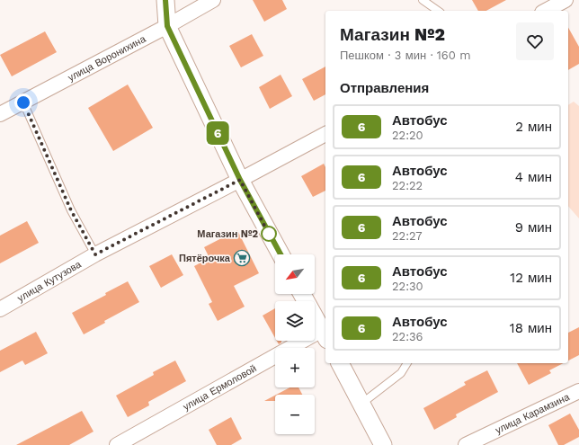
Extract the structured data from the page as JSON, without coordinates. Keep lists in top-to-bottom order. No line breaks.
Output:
{"streets":{"street":["улица Воронихина","улица Кутузова","улица Ермоловой","улица Карамзина"]},"places":{"other":["Магазин №2"],"supermarket":["Пятёрочка"]},"lines":["bus line 6"],"north":"bottom left","page":{"on_map":"6","heading":[["Магазин №2","Пешком · 3 мин · 160 m"],"Отправления"],"list":[{"mark":"6","name":"Автобус","note":"22:20","value":"2 мин"},{"mark":"6","name":"Автобус","note":"22:22","value":"4 мин"},{"mark":"6","name":"Автобус","note":"22:27","value":"9 мин"},{"mark":"6","name":"Автобус","note":"22:30","value":"12 мин"},{"mark":"6","name":"Автобус","note":"22:36","value":"18 мин"}],"map_buttons":["+","−"]}}
